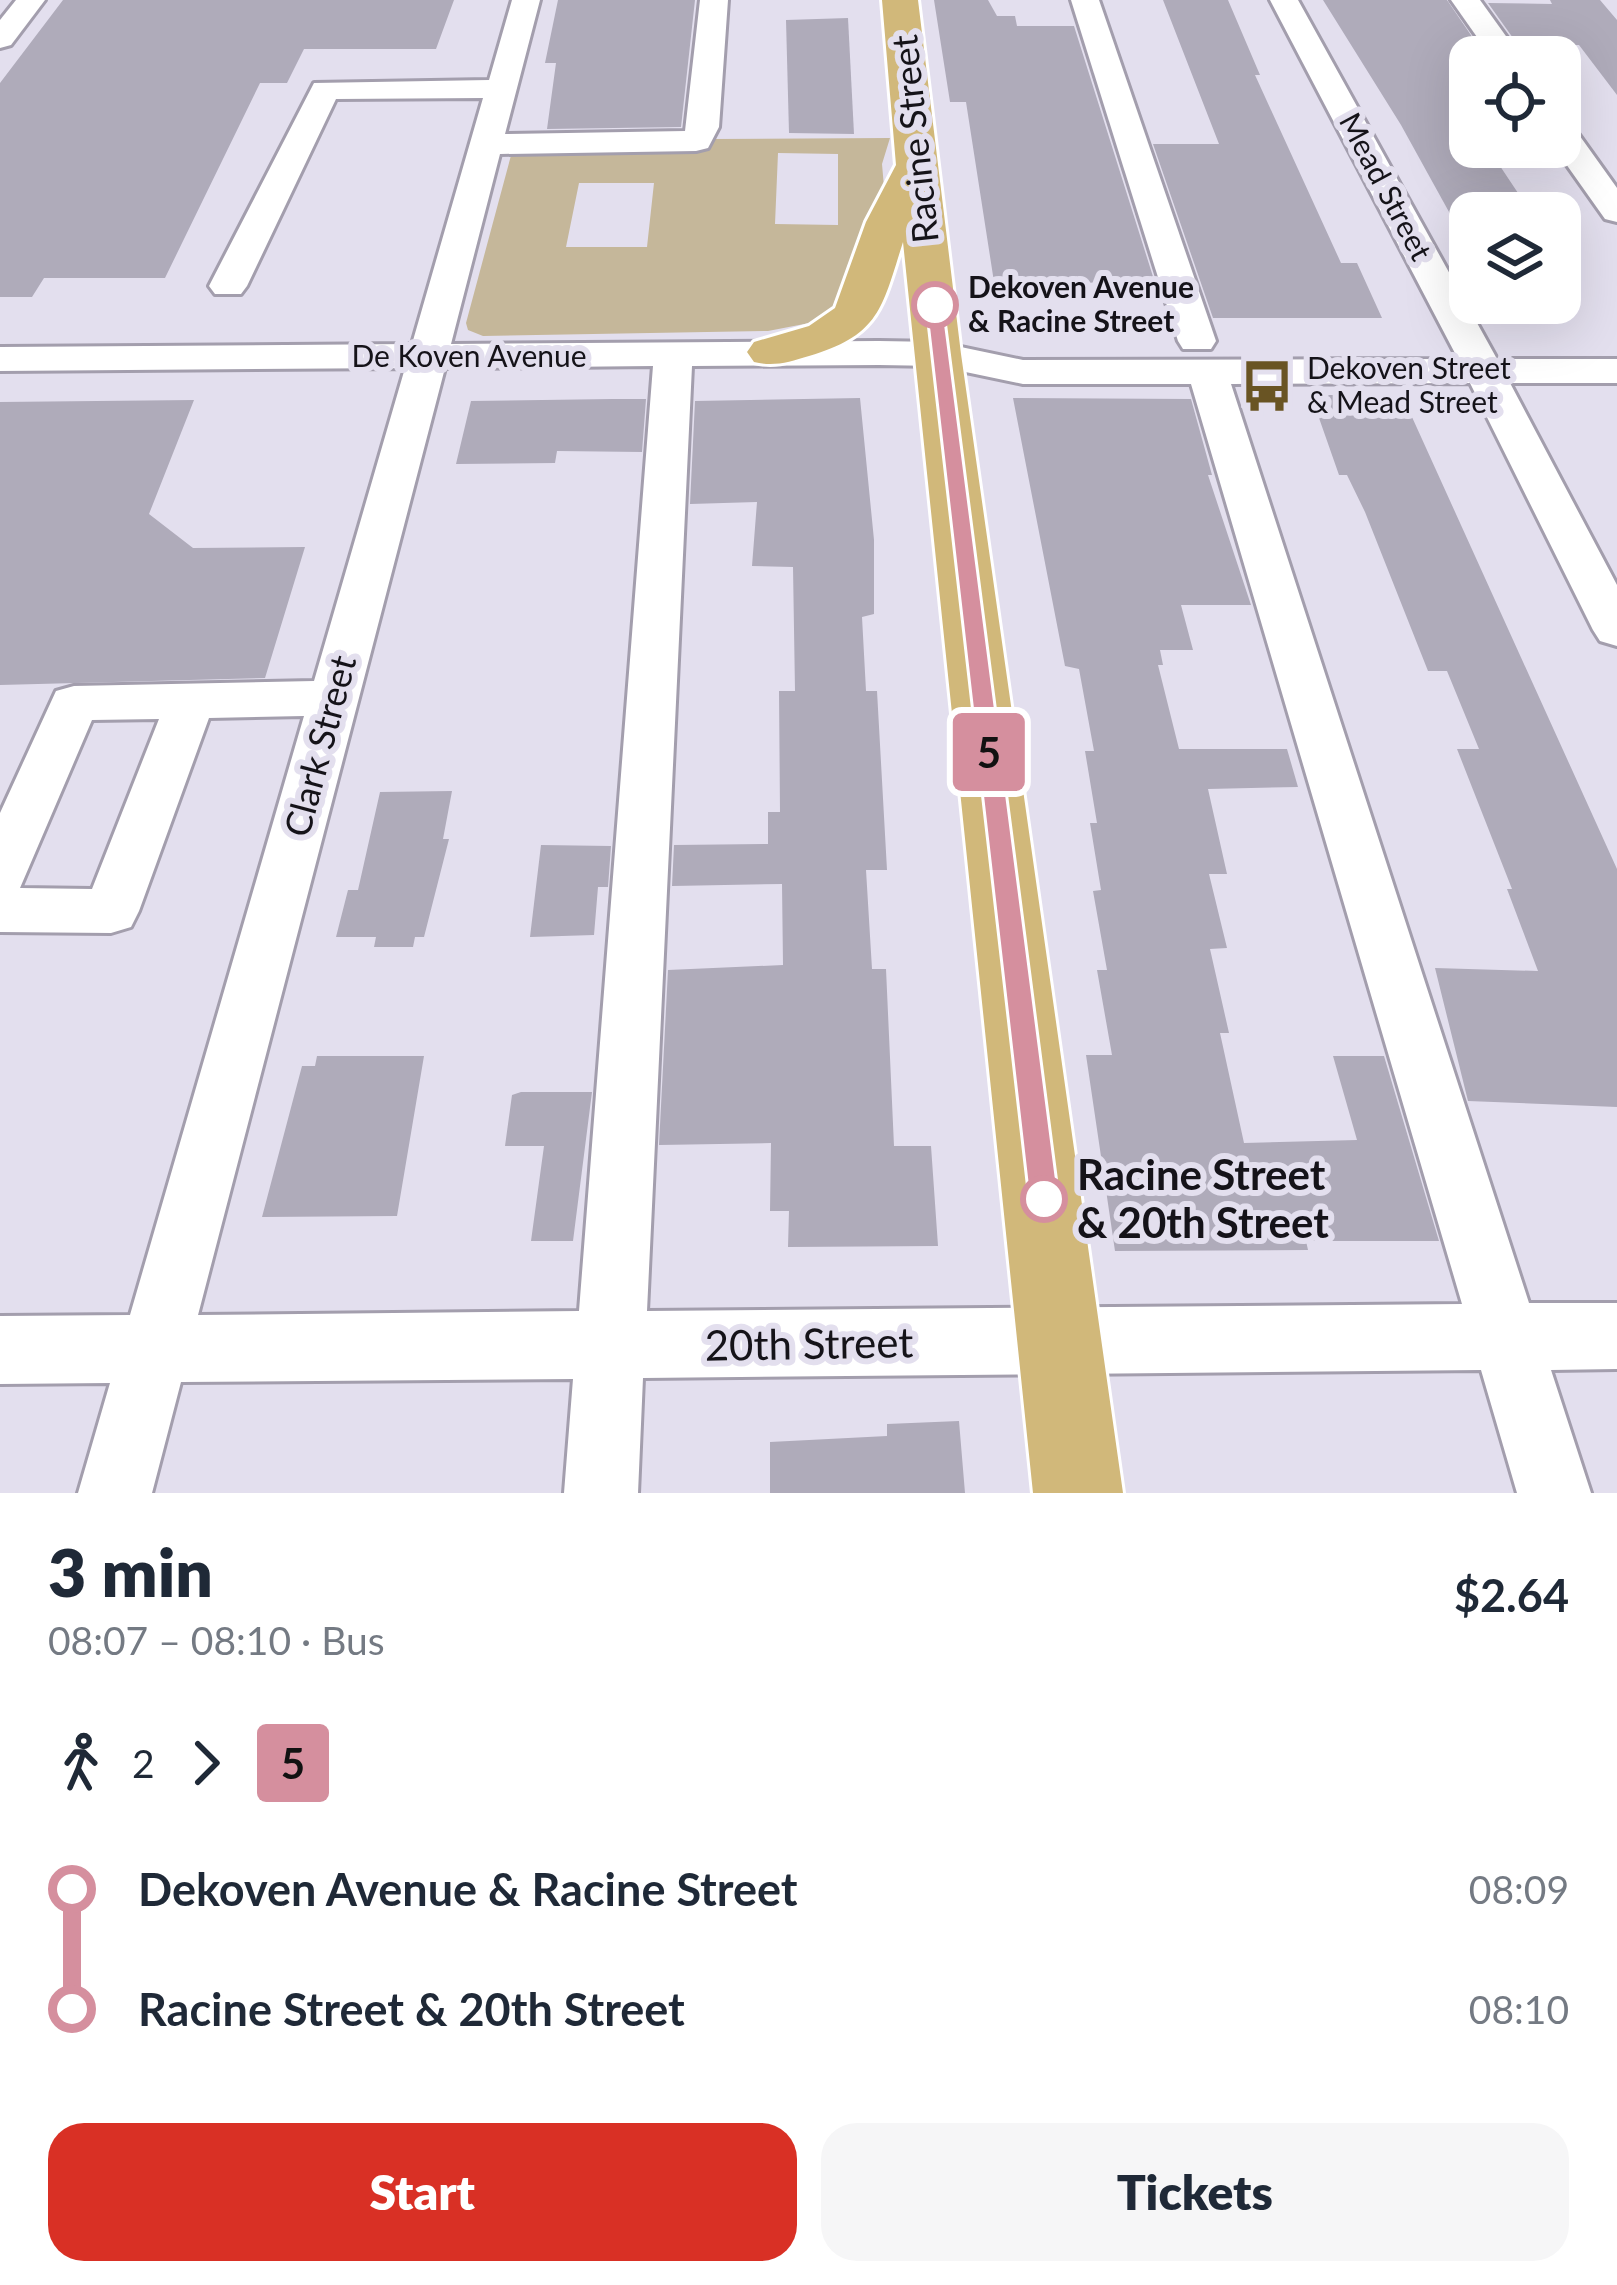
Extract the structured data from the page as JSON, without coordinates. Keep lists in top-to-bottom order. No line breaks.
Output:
{"streets":{"main road":["Racine Street"],"street":["Mead Street","De Koven Avenue","Clark Street","20th Street"]},"crossings":[["Racine Street","De Koven Avenue"],["Racine Street","20th Street"],["Mead Street","De Koven Avenue"],["De Koven Avenue","Clark Street"],["Clark Street","20th Street"]],"places":{"other":["Dekoven Avenue & Racine Street","Racine Street & 20th Street"],"bus stop":["Dekoven Street & Mead Street"]},"lines":["bus line 5"],"page":{"on_map":"5","heading":["3 min","08:07 – 08:10 · Bus","$2.64"],"legs":["2","5"],"list":[{"name":"Dekoven Avenue & Racine Street","value":"08:09"},{"name":"Racine Street & 20th Street","value":"08:10"}],"buttons":["Start","Tickets"]}}
